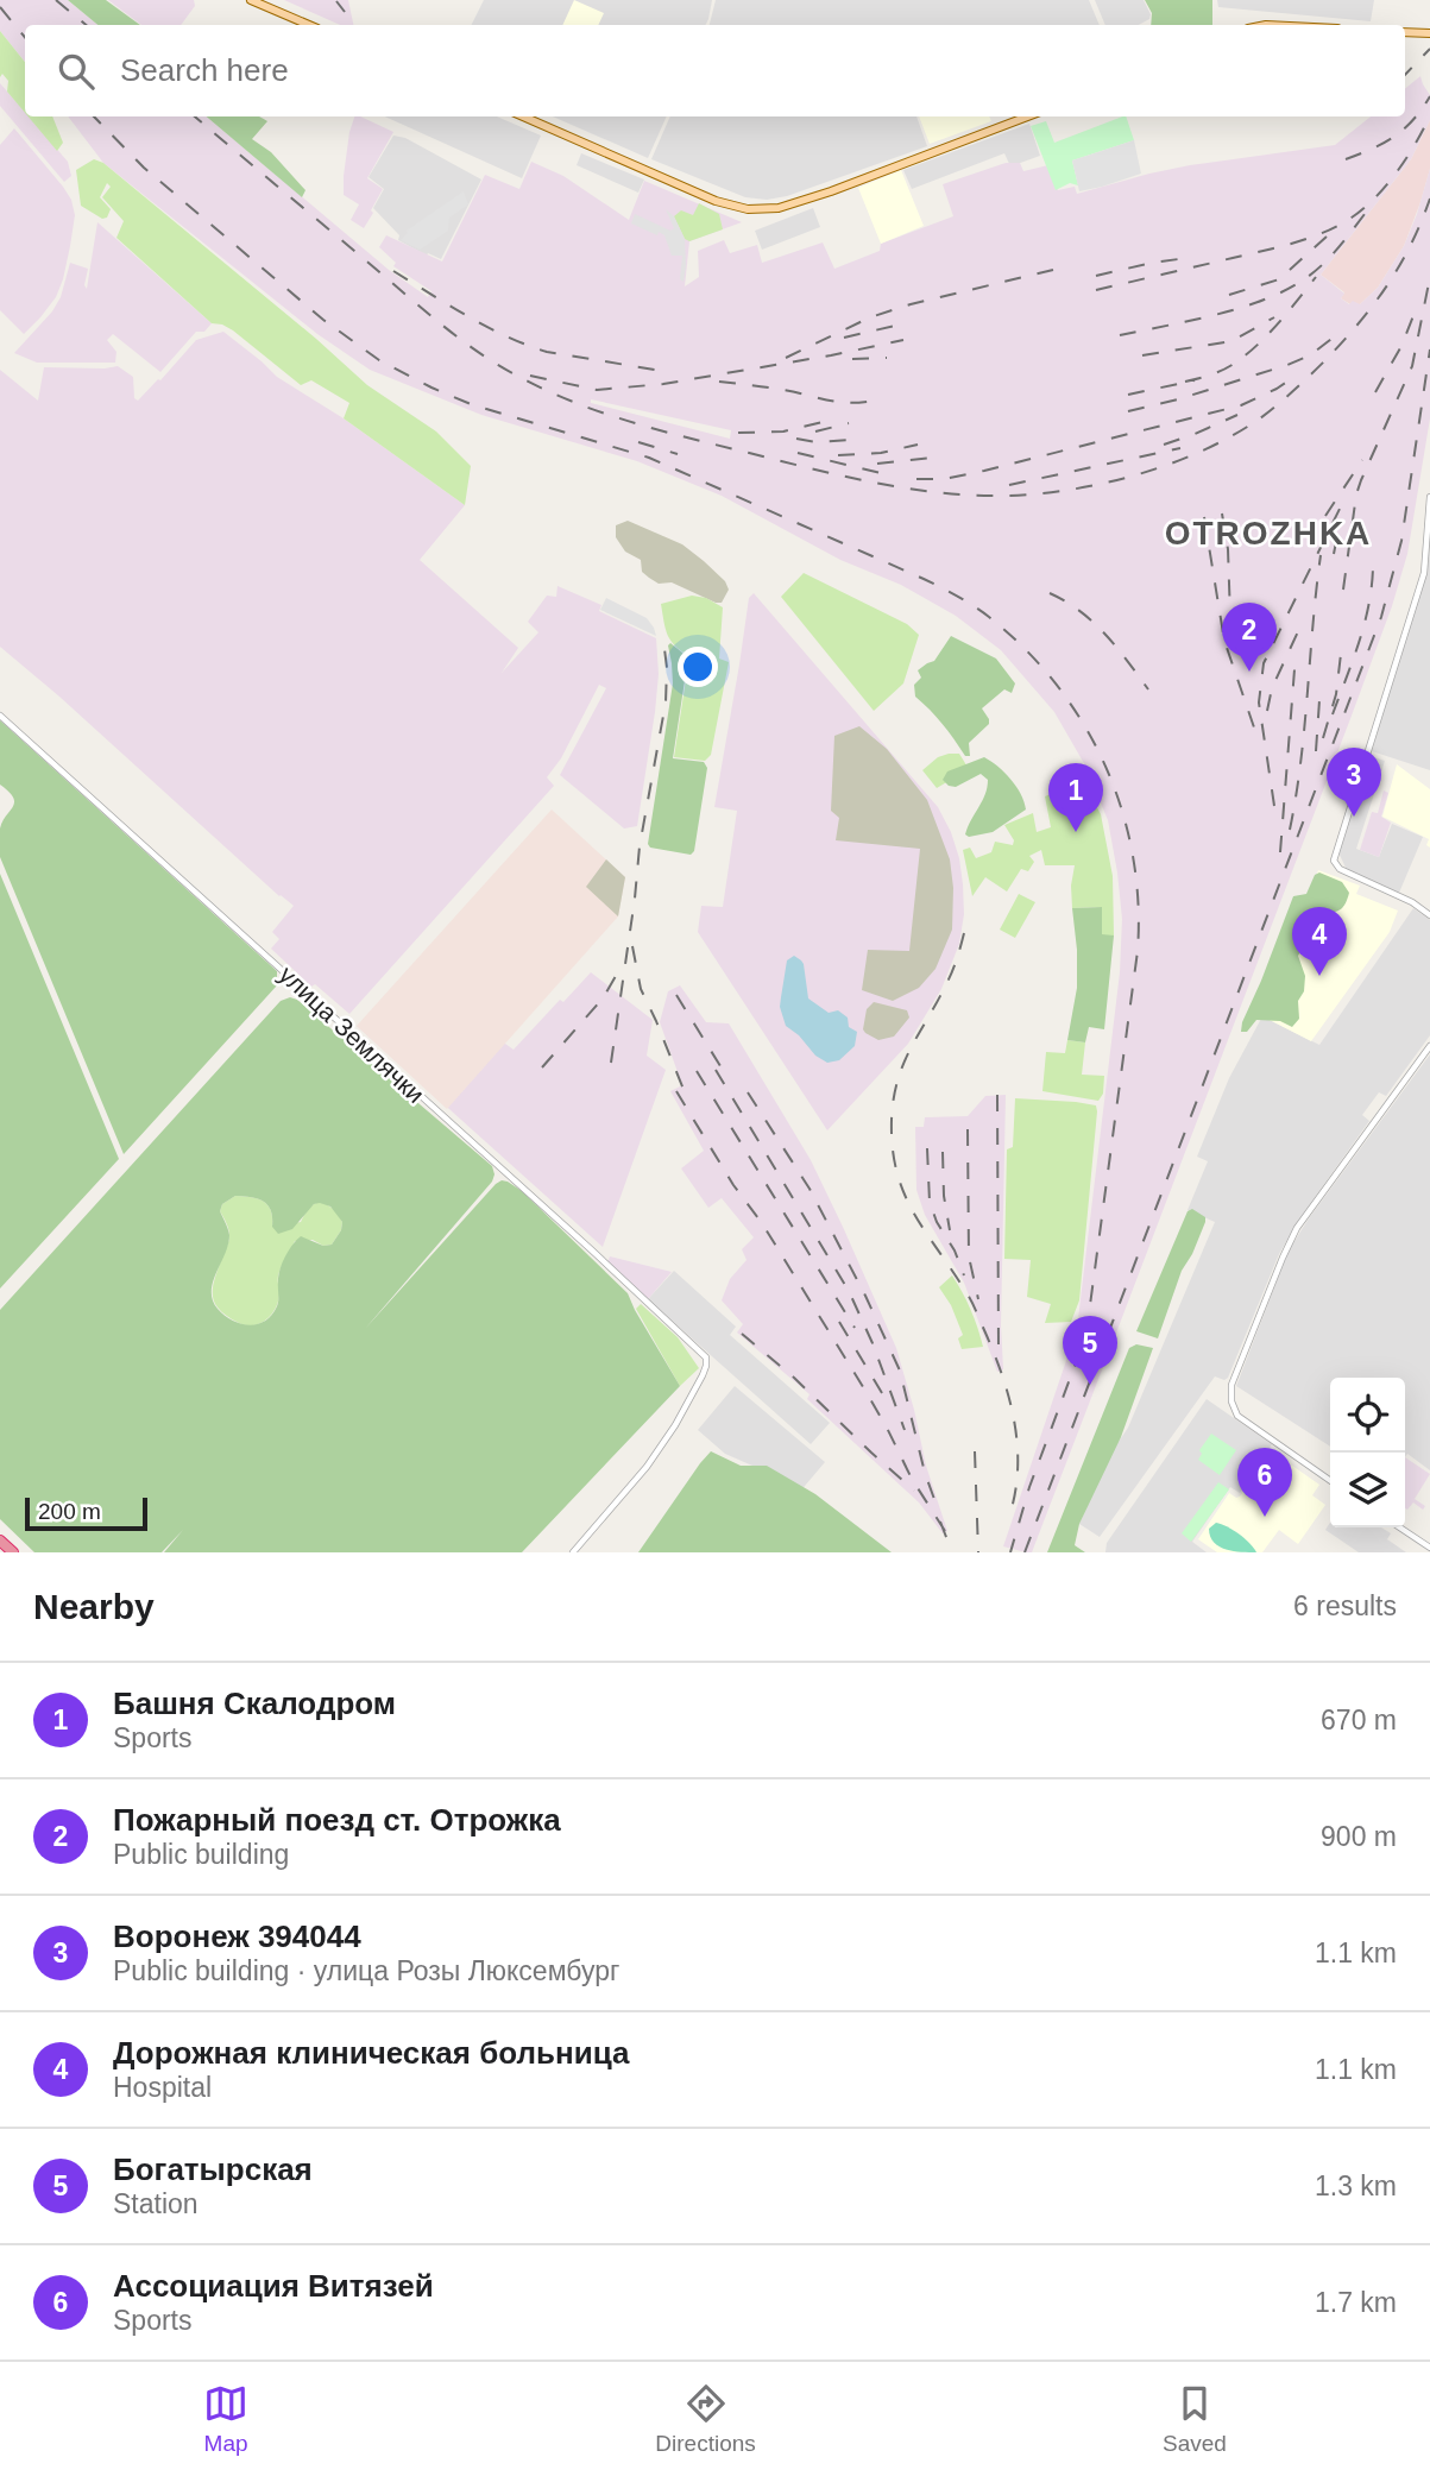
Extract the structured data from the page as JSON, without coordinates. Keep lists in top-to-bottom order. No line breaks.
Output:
{"streets":{"street":["улица Землячки"]},"districts":["OTROZHKA"],"scale_bar":"200 m","page":{"search":"Search here","pins":["2","3","1","4","5","6"],"scale":"200 m","heading":["Nearby","6 results"],"list":[{"mark":"1","name":"Башня Скалодром","note":"Sports","value":"670 m"},{"mark":"2","name":"Пожарный поезд ст. Отрожка","note":"Public building","value":"900 m"},{"mark":"3","name":"Воронеж 394044","note":"Public building · улица Розы Люксембург","value":"1.1 km"},{"mark":"4","name":"Дорожная клиническая больница","note":"Hospital","value":"1.1 km"},{"mark":"5","name":"Богатырская","note":"Station","value":"1.3 km"},{"mark":"6","name":"Ассоциация Витязей","note":"Sports","value":"1.7 km"}],"nav":["Map","Directions","Saved"]}}
